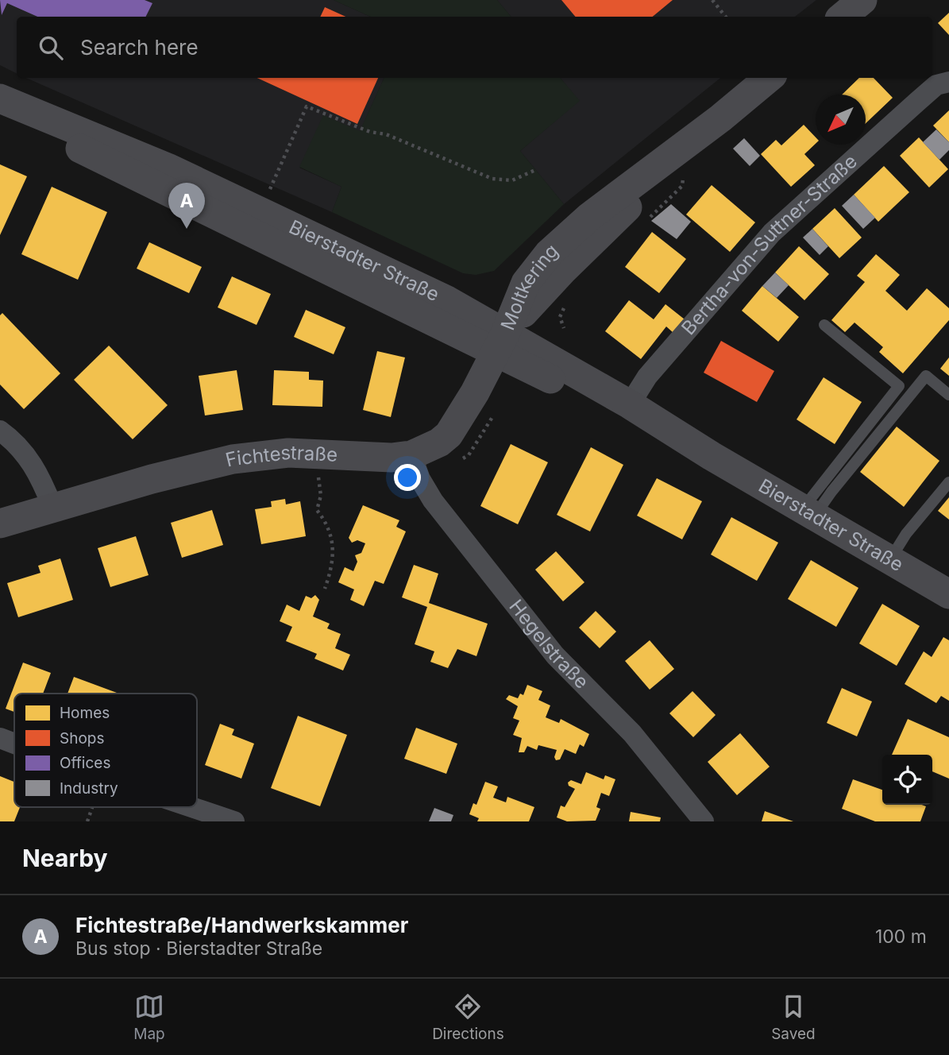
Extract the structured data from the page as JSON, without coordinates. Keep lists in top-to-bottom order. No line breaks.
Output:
{"streets":{"main road":["Bierstadter Straße","Moltkering","Fichtestraße"],"street":["Bertha-von-Suttner-Straße","Hegelstraße"]},"crossings":[["Bertha-von-Suttner-Straße","Bierstadter Straße"],["Bierstadter Straße","Moltkering"],["Bierstadter Straße","Fichtestraße"],["Moltkering","Fichtestraße"],["Fichtestraße","Hegelstraße"]],"legend":["Homes","Shops","Offices","Industry"],"north":"bottom left","page":{"search":"Search here","pins":"A","heading":"Nearby","list":[{"mark":"A","name":"Fichtestraße/Handwerkskammer","note":"Bus stop · Bierstadter Straße","value":"100 m"}],"nav":["Map","Directions","Saved"]}}
